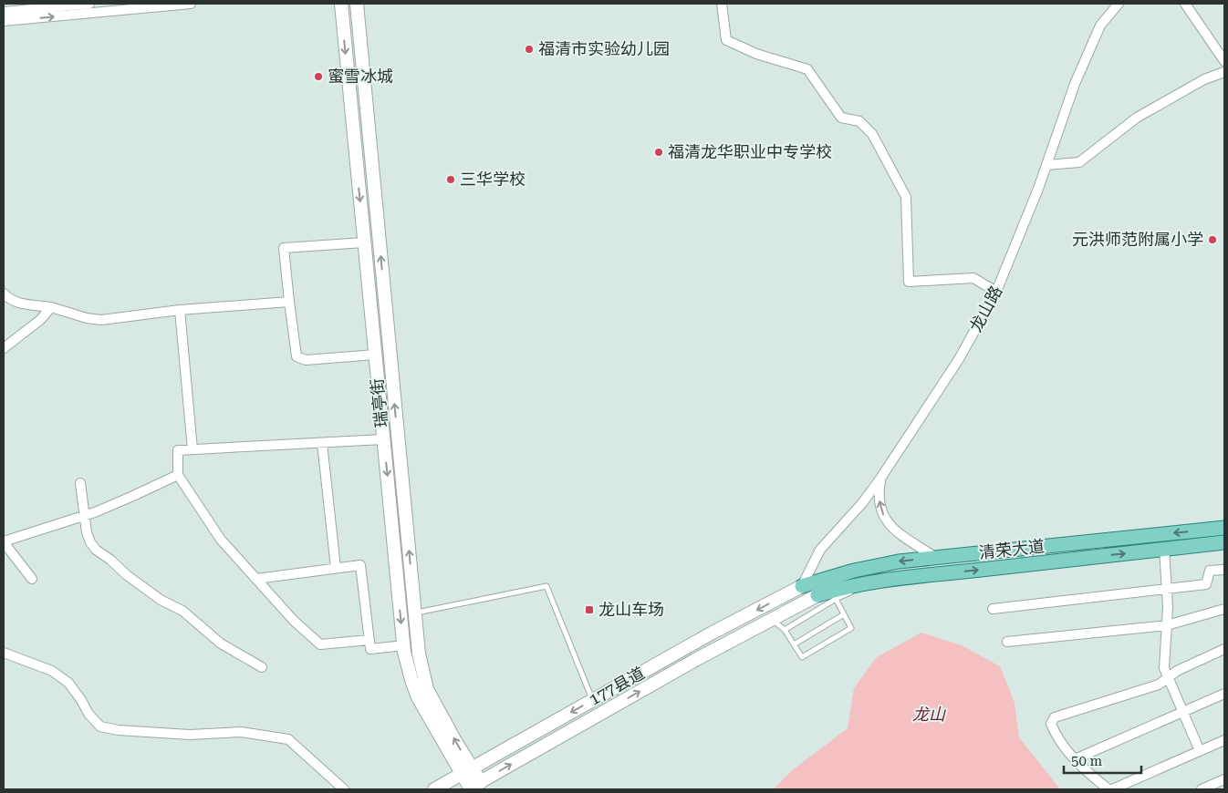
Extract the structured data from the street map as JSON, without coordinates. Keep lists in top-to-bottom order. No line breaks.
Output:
{"streets":{"main road":["瑞亭街","清荣大道","177县道"],"street":["龙山路"]},"crossings":[["龙山路","清荣大道"],["龙山路","177县道"],["瑞亭街","177县道"],["清荣大道","177县道"]],"parks":["龙山"],"places":{"other":["福清市实验幼儿园","蜜雪冰城","福清龙华职业中专学校","三华学校","元洪师范附属小学"],"transit":["龙山车场"]},"scale_bar":"50 m"}
